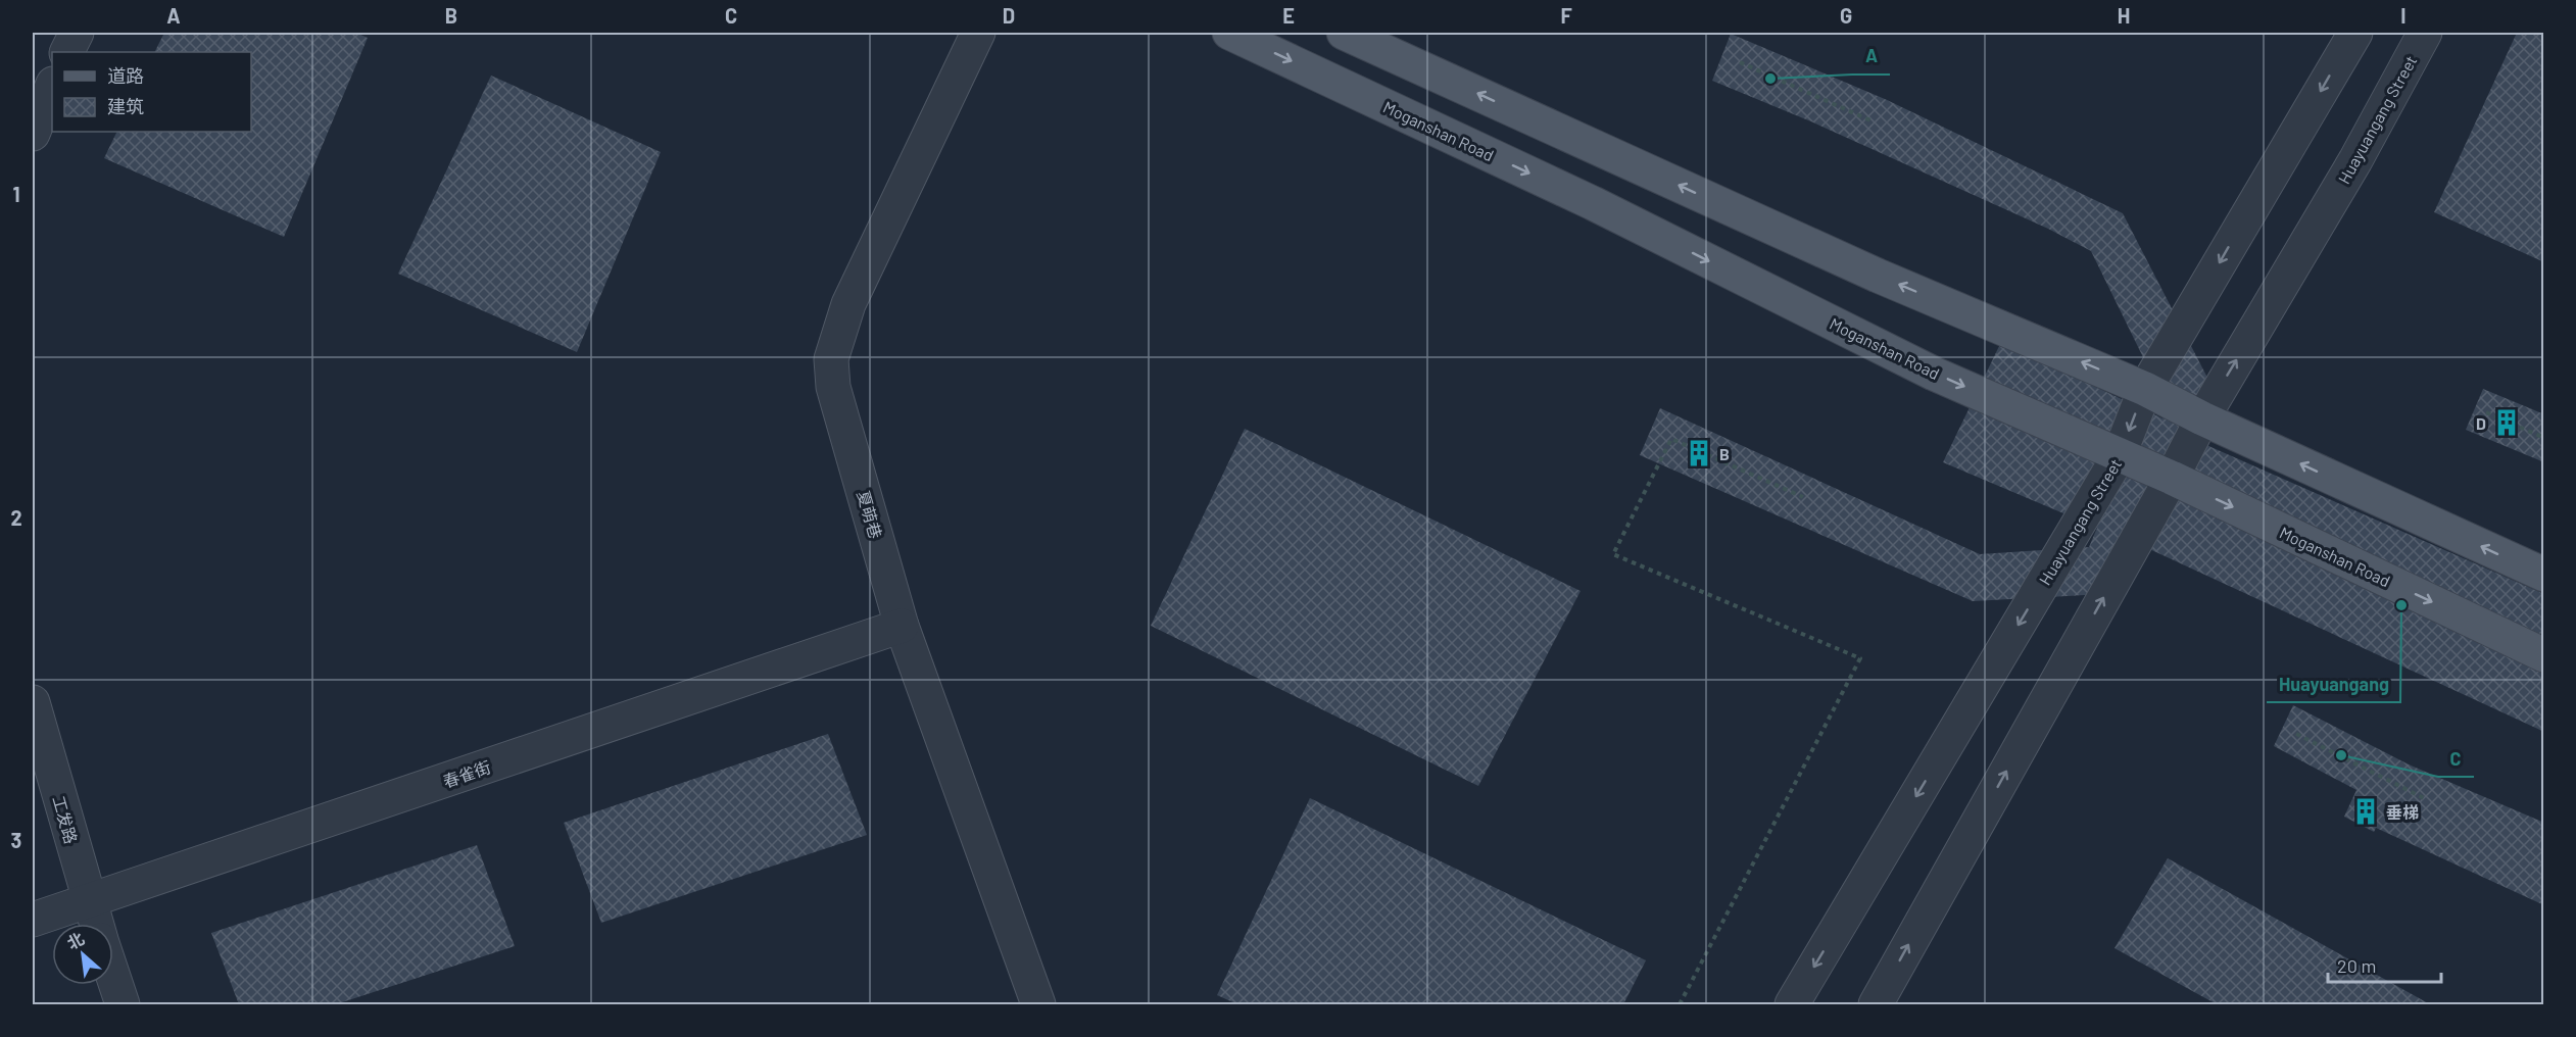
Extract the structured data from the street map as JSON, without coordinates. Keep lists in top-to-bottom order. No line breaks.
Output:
{"streets":{"main road":["Moganshan Road"],"street":["Huayuangang Street","夏萌巷","春雀街","工发路"]},"crossings":[["Huayuangang Street","Moganshan Road"],["夏萌巷","春雀街"],["春雀街","工发路"]],"places":{"other":["A","Huayuangang","C"],"building":["D","B","垂梯"]},"legend":["道路","建筑"],"scale_bar":"20 m","north":"top left","grid":{"columns":["A","B","C","D","E","F","G","H","I"],"rows":["1","2","3"]}}
